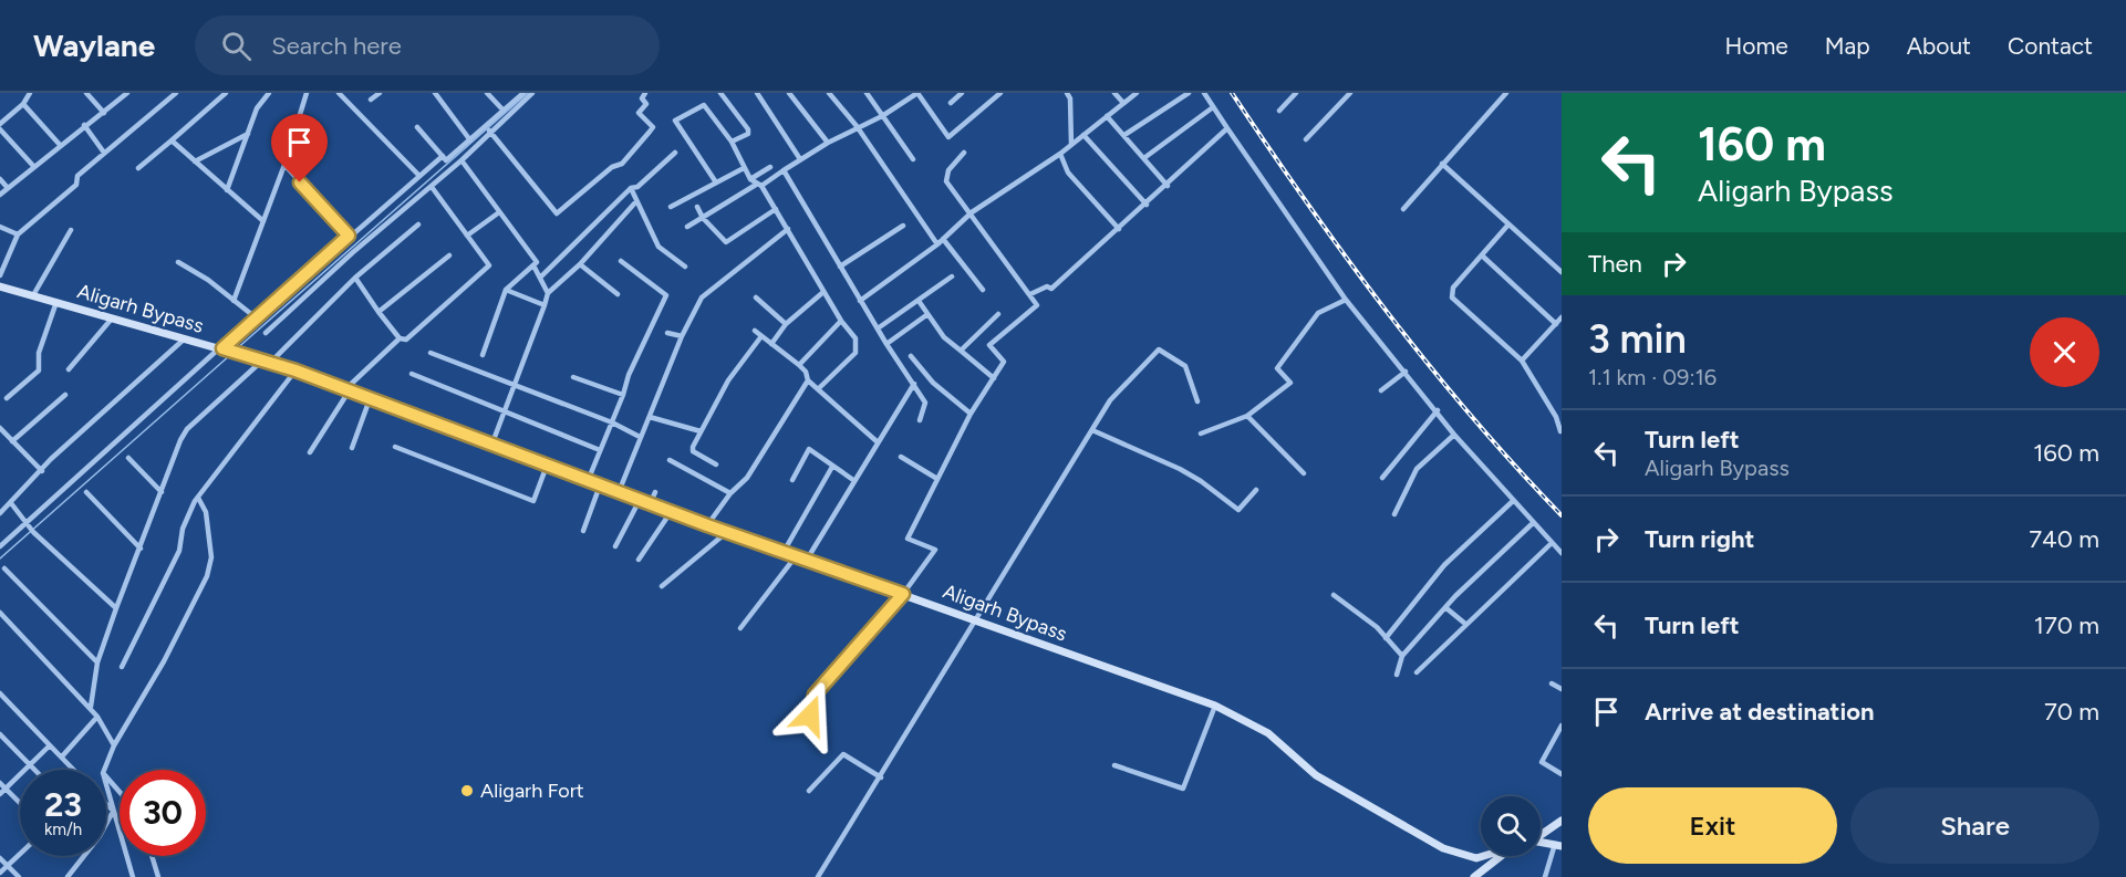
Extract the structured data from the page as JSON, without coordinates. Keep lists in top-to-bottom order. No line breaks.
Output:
{"streets":{"main road":["Aligarh Bypass"]},"places":["Aligarh Fort"],"page":{"header":"Waylane","search":"Search here","nav":["Home","Map","About","Contact"],"turn":["160 m","Aligarh Bypass"],"then":"Then","heading":["3 min","1.1 km · 09:16"],"list":[{"name":"Turn left","note":"Aligarh Bypass","value":"160 m"},{"name":"Turn right","value":"740 m"},{"name":"Turn left","value":"170 m"},{"name":"Arrive at destination","value":"70 m"}],"speed":"23 km/h","limit":"30","buttons":["Exit","Share"]}}
